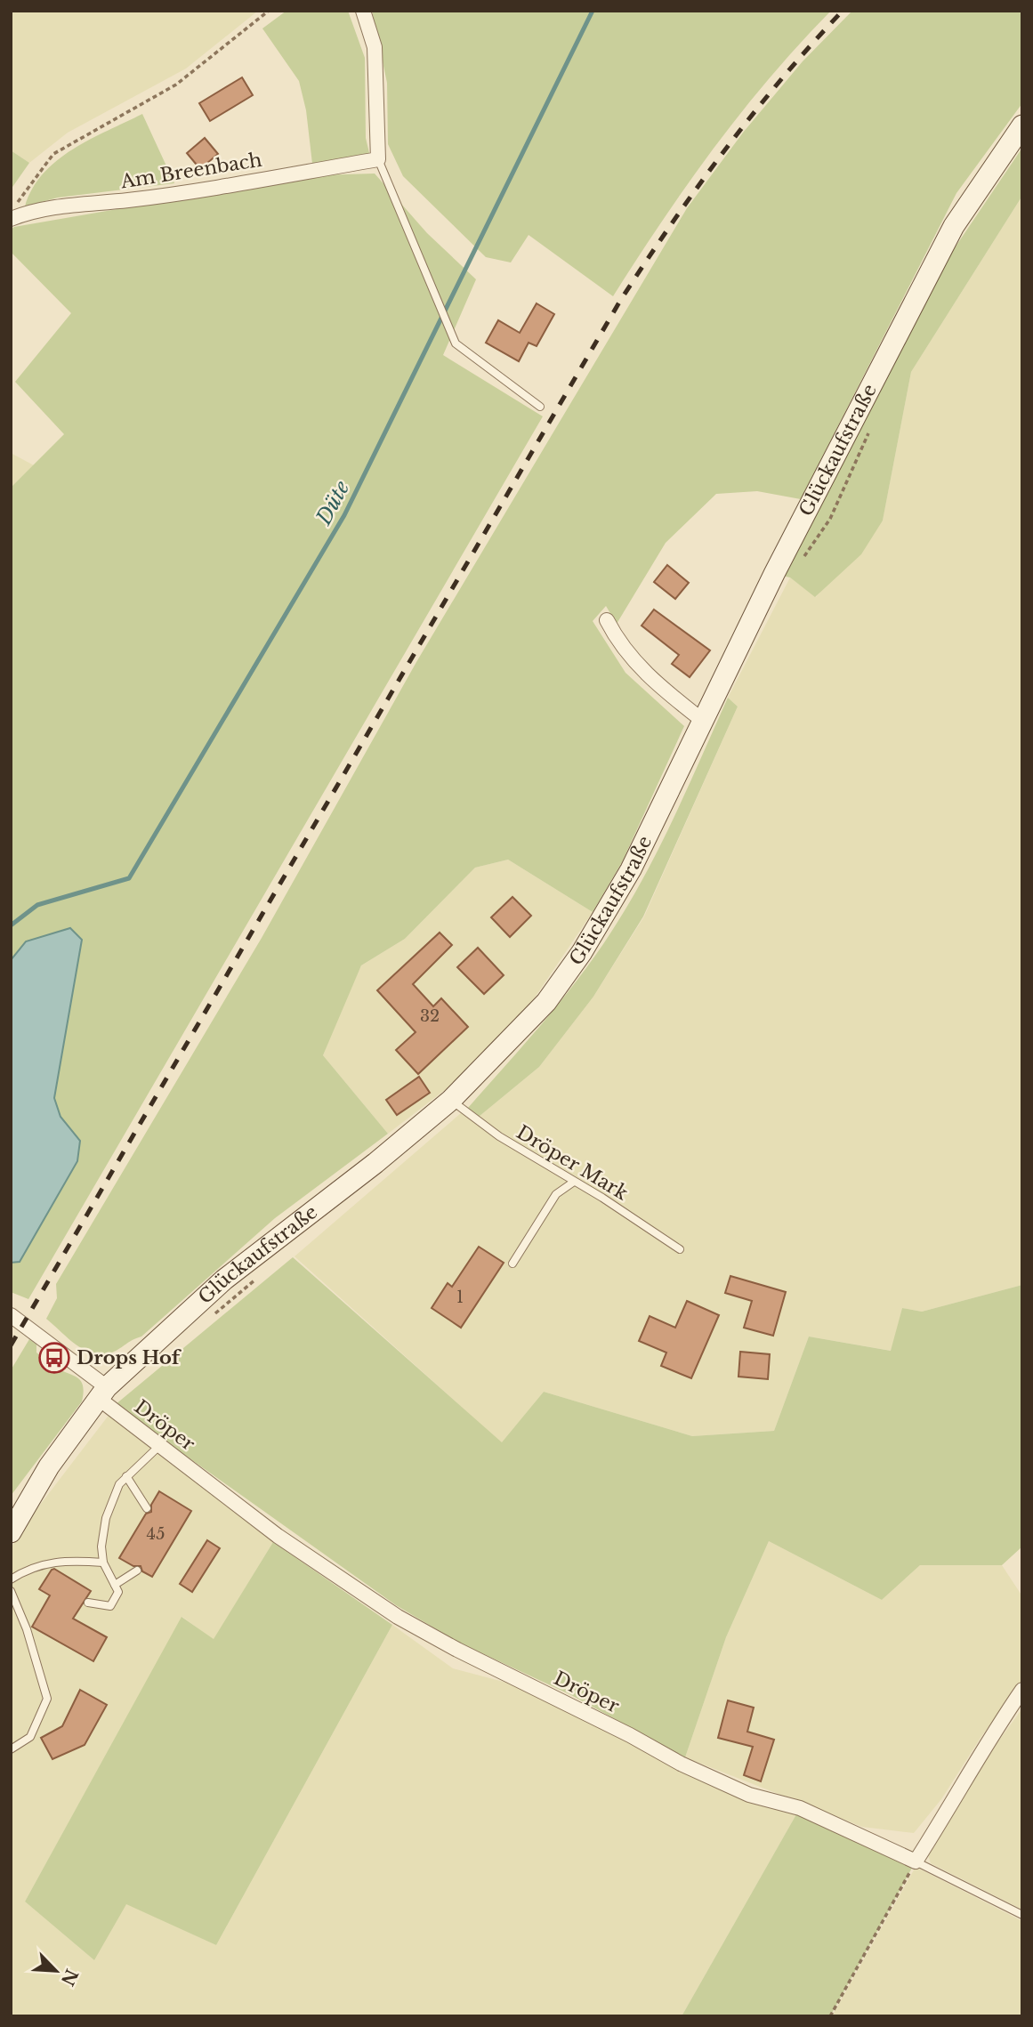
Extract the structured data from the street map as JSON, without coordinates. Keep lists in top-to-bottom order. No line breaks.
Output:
{"streets":{"main road":["Glückaufstraße"],"street":["Am Breenbach","Dröper"],"lane":["Dröper Mark"]},"crossings":[["Glückaufstraße","Dröper Mark"],["Glückaufstraße","Dröper"]],"water":["Düte"],"places":{"bus stop":["Drops Hof"]},"house_numbers":["32","1","45"],"north":"bottom right"}
